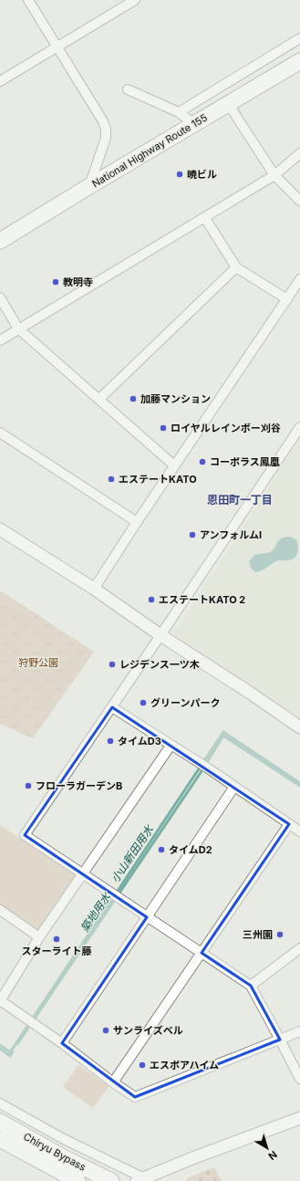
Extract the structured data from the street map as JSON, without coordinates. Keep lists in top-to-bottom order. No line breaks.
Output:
{"streets":{"highway":["National Highway Route 155","Chiryu Bypass"]},"districts":["恩田町一丁目"],"water":["小山新田用水","築地用水"],"parks":["狩野公園"],"places":["暁ビル","教明寺","加藤マンション","ロイヤルレインボー刈谷","コーポラス鳳凰","エステートKATO","アンフォルムⅠ","エステートKATO 2","レジデンス一ツ木","グリーンパーク","タイムD3","フローラガーデンB","タイムD2","三州園","スターライト藤","サンライズベル","エスポアハイム"],"north":"bottom right"}
